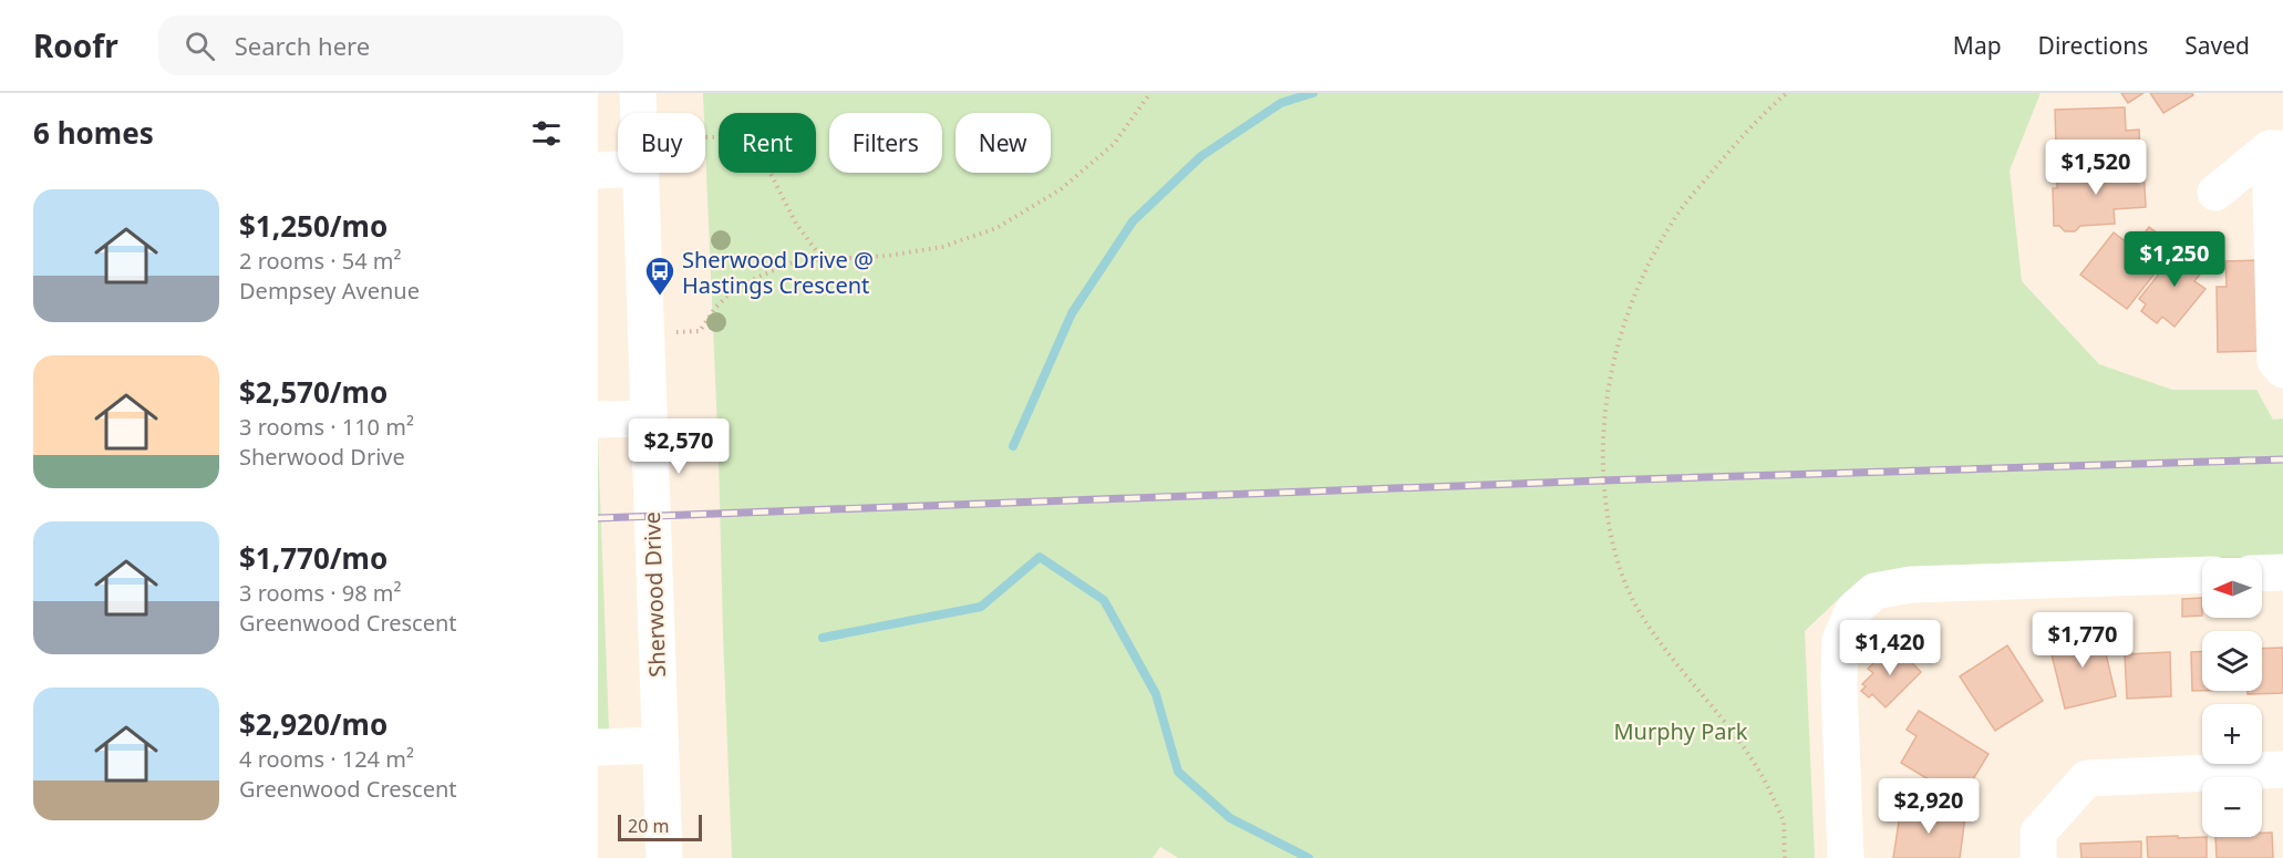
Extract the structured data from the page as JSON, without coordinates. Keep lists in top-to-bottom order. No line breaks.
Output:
{"streets":{"street":["Sherwood Drive"]},"parks":["Murphy Park"],"places":{"bus stop":["Sherwood Drive @ Hastings Crescent"]},"scale_bar":"20 m","north":"left","page":{"header":"Roofr","search":"Search here","nav":["Map","Directions","Saved"],"heading":"6 homes","chip":["Buy","Rent","Filters","New"],"price":["$1,520","$1,250","$2,570","$1,770","$1,420","$2,920"],"list":[{"name":"$1,250/mo","note":"2 rooms · 54 m² · Dempsey Avenue"},{"name":"$2,570/mo","note":"3 rooms · 110 m² · Sherwood Drive"},{"name":"$1,770/mo","note":"3 rooms · 98 m² · Greenwood Crescent"},{"name":"$2,920/mo","note":"4 rooms · 124 m² · Greenwood Crescent"}],"map_buttons":["+","−"],"scale":"20 m"}}
